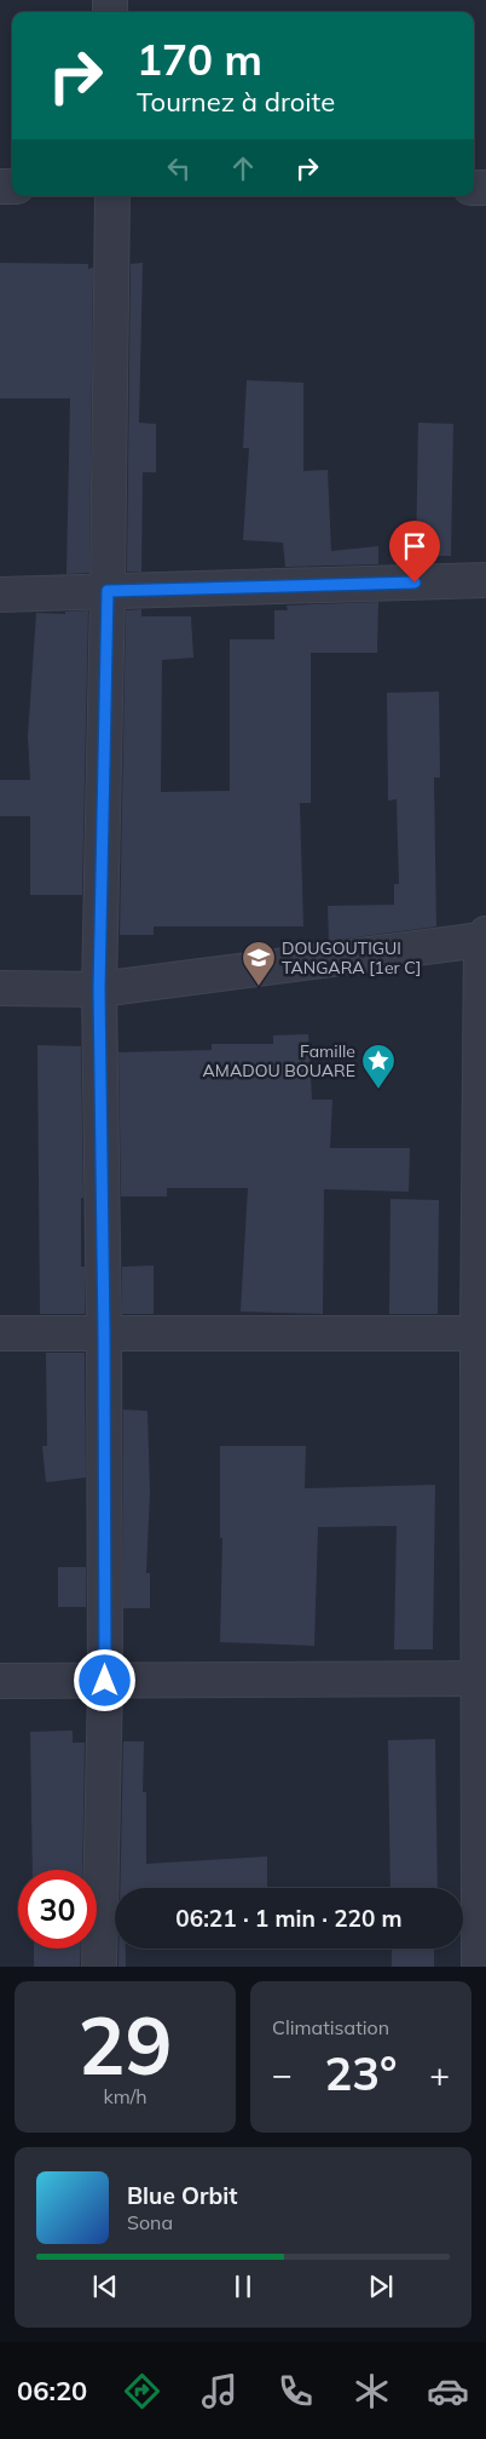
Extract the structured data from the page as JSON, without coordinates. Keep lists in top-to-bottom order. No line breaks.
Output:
{"places":{"school or university":["DOUGOUTIGUI TANGARA [1er C]"],"place":["Famille AMADOU BOUARE"]},"page":{"turn":["170 m","Tournez à droite"],"limit":"30","trip":"06:21 · 1 min · 220 m","tile":[["29","km/h"],"Climatisation"],"heat":["−","23°","+"],"song":["Blue Orbit","Sona"],"tabs":"06:20"}}
